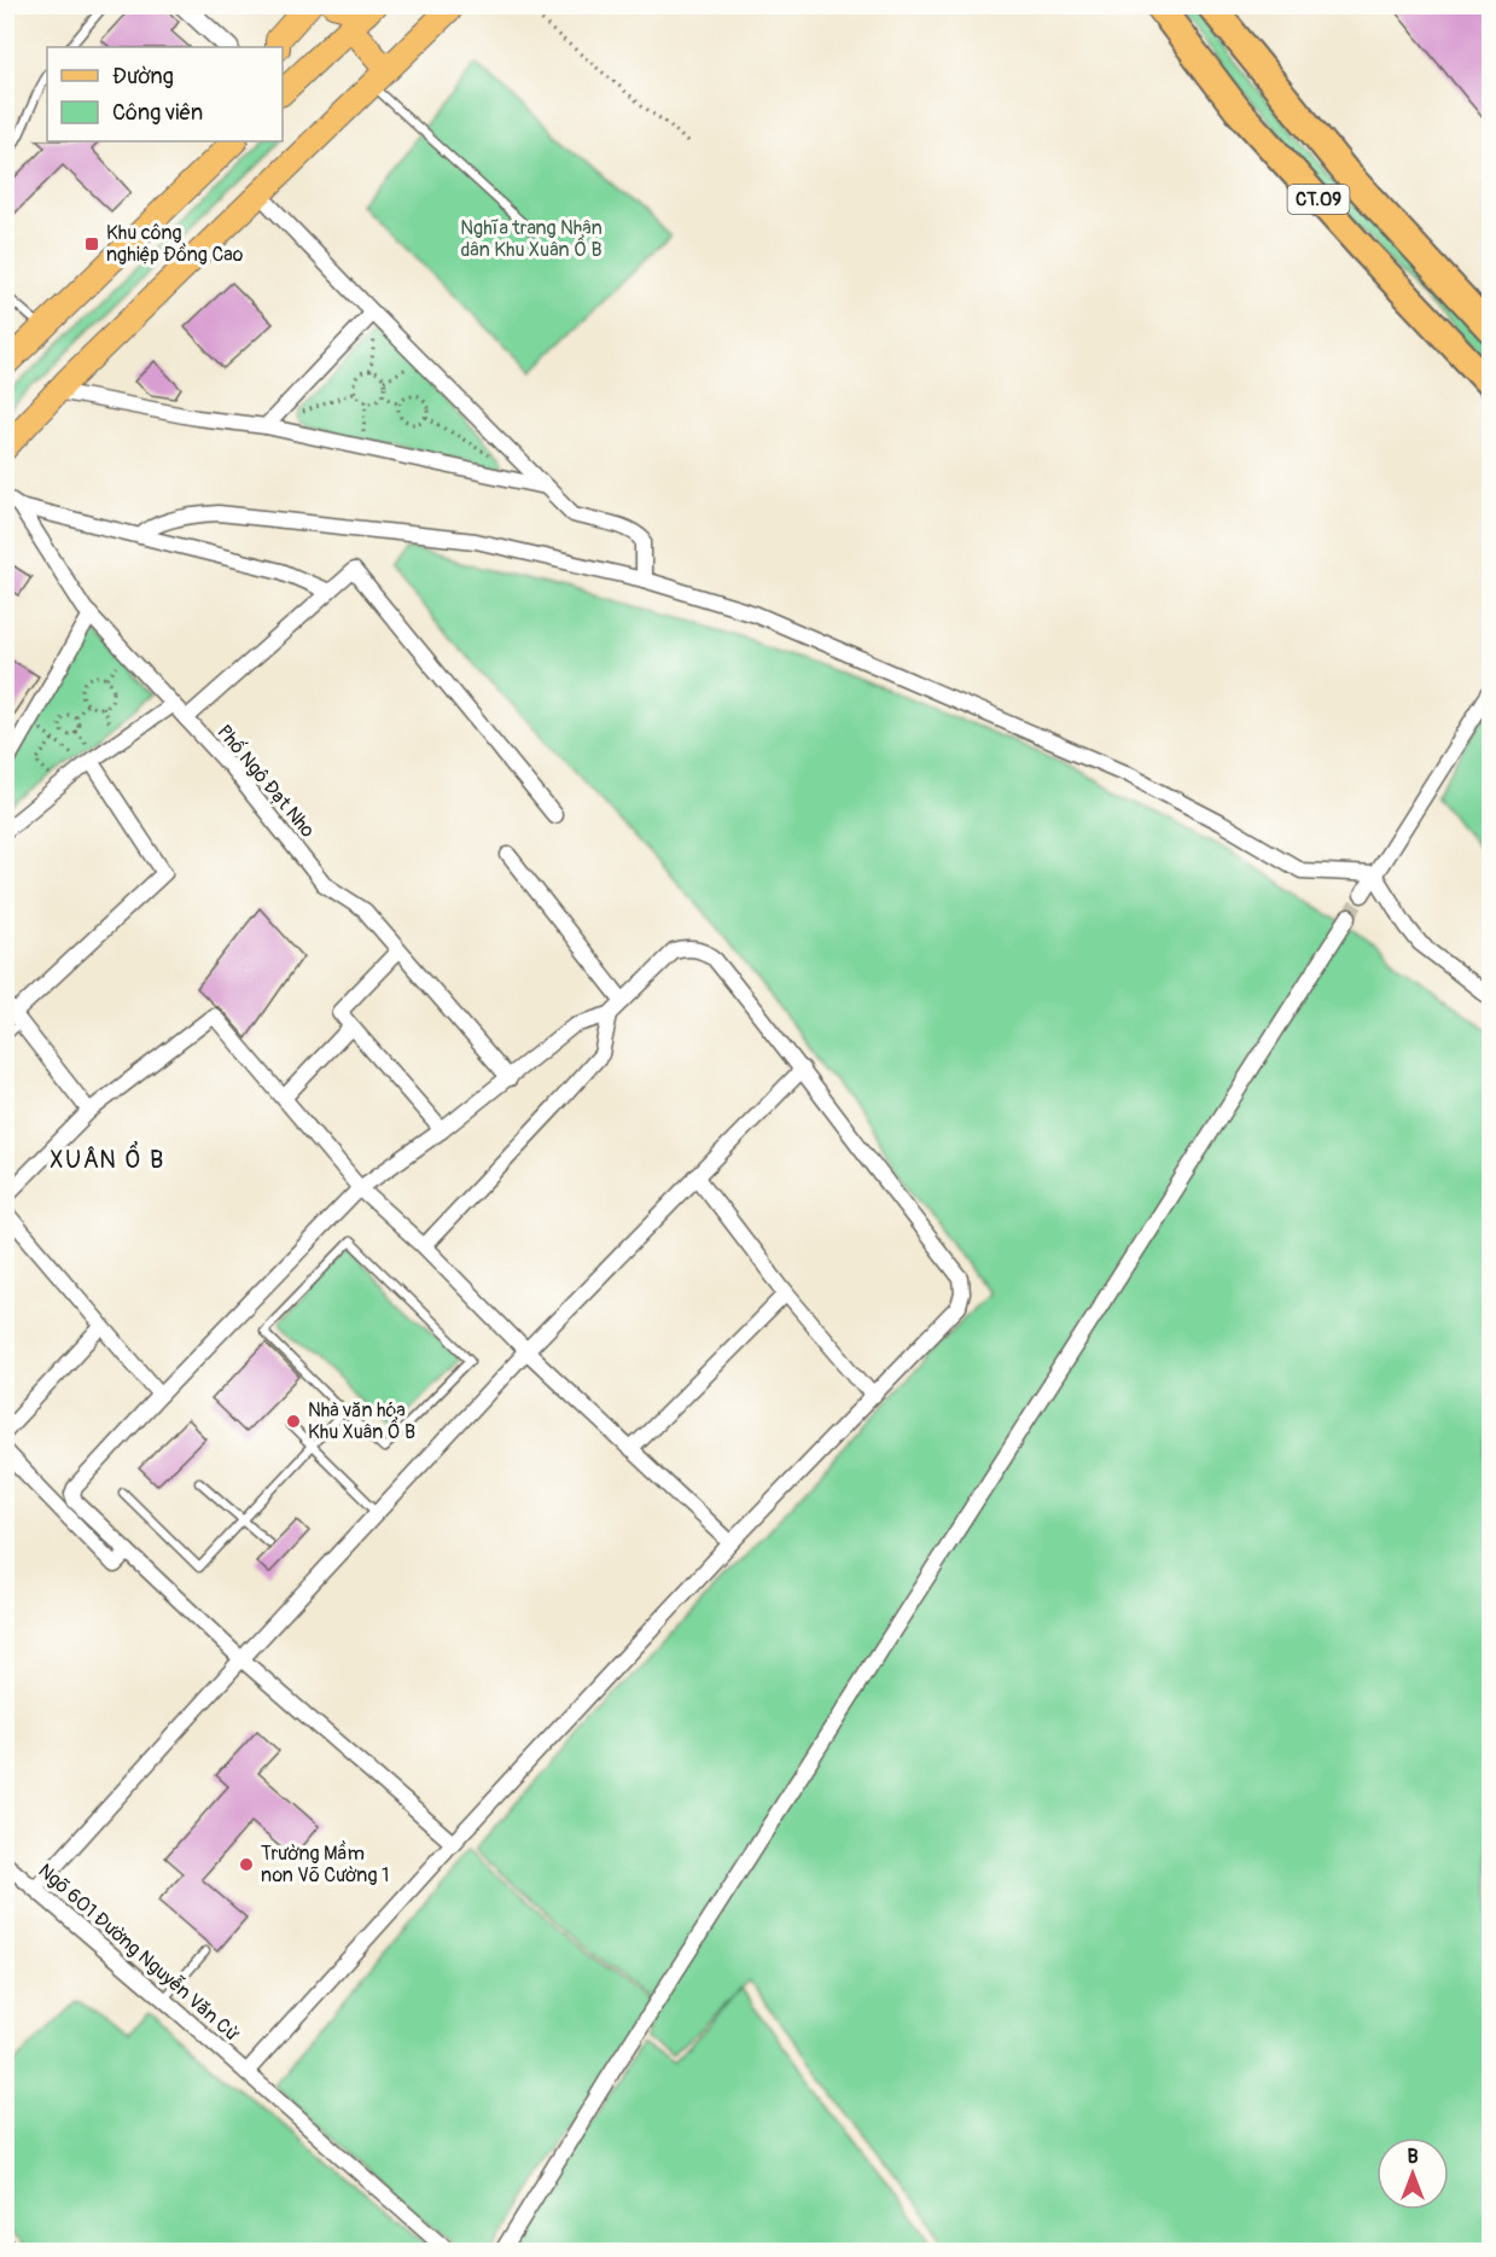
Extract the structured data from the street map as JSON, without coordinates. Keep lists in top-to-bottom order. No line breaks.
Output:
{"streets":{"highway":["CT.09"],"street":["Phố Ngô Đạt Nho","Ngõ 601 Đường Nguyễn Văn Cừ"]},"districts":["XUÂN Ổ B"],"parks":["Nghĩa trang Nhân dân Khu Xuân Ổ B"],"places":{"transit":["Khu công nghiệp Đồng Cao"],"other":["Nhà văn hóa Khu Xuân Ổ B","Trường Mầm non Võ Cường 1"]},"legend":["Đường","Công viên"],"north":"top"}
